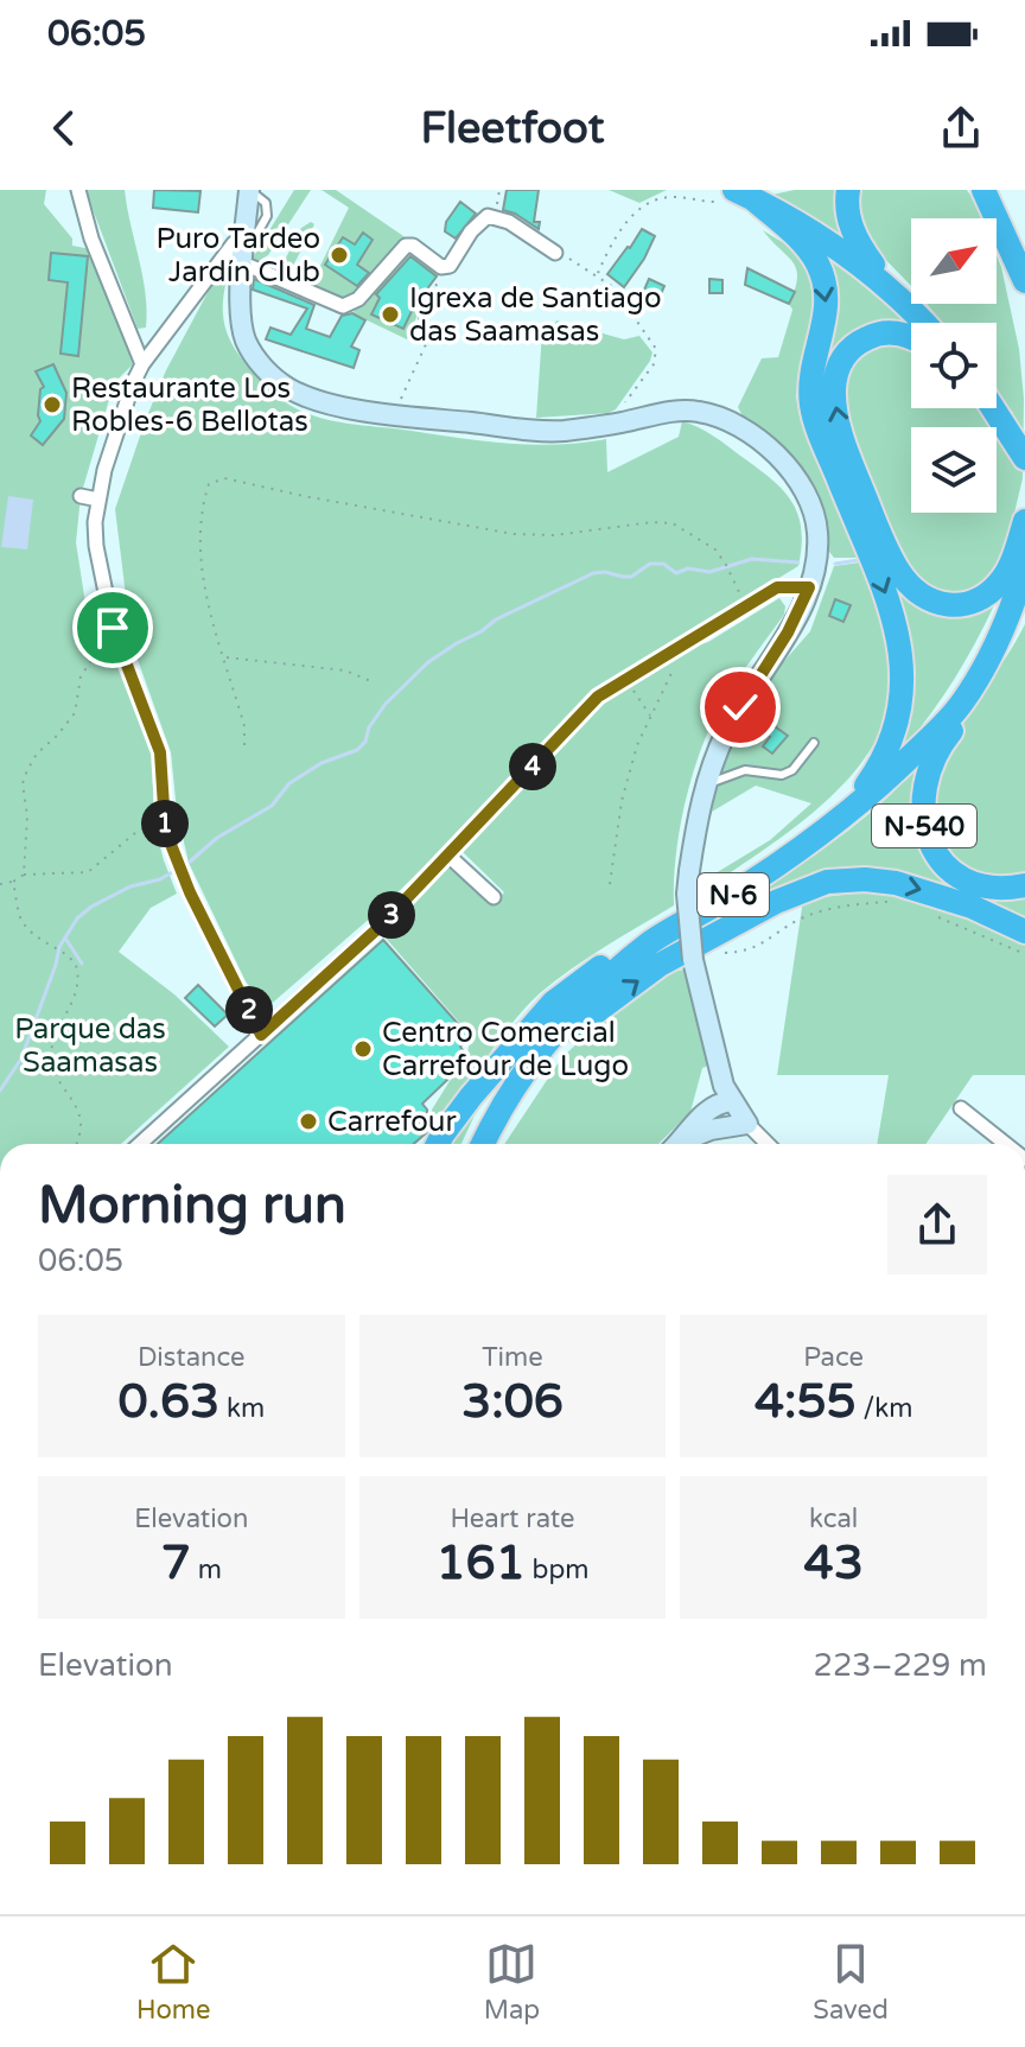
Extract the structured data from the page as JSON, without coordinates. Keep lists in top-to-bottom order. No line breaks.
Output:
{"streets":{"highway":["N-540","N-6"]},"crossings":[["N-540","N-6"]],"parks":["Parque das Saamasas"],"places":["Puro Tardeo Jardín Club","Igrexa de Santiago das Saamasas","Restaurante Los Robles-6 Bellotas","Centro Comercial Carrefour de Lugo","Carrefour"],"north":"top right","page":{"status":"06:05","header":"Fleetfoot","pins":["4","1","3","2"],"heading":["Morning run","06:05"],"stats":[["Distance","0.63 km"],["Time","3:06"],["Pace","4:55 /km"],["Elevation","7 m"],["Heart rate","161 bpm"],["kcal","43"]],"chart":["Elevation","223–229 m"],"tabs":["Home","Map","Saved"]}}
